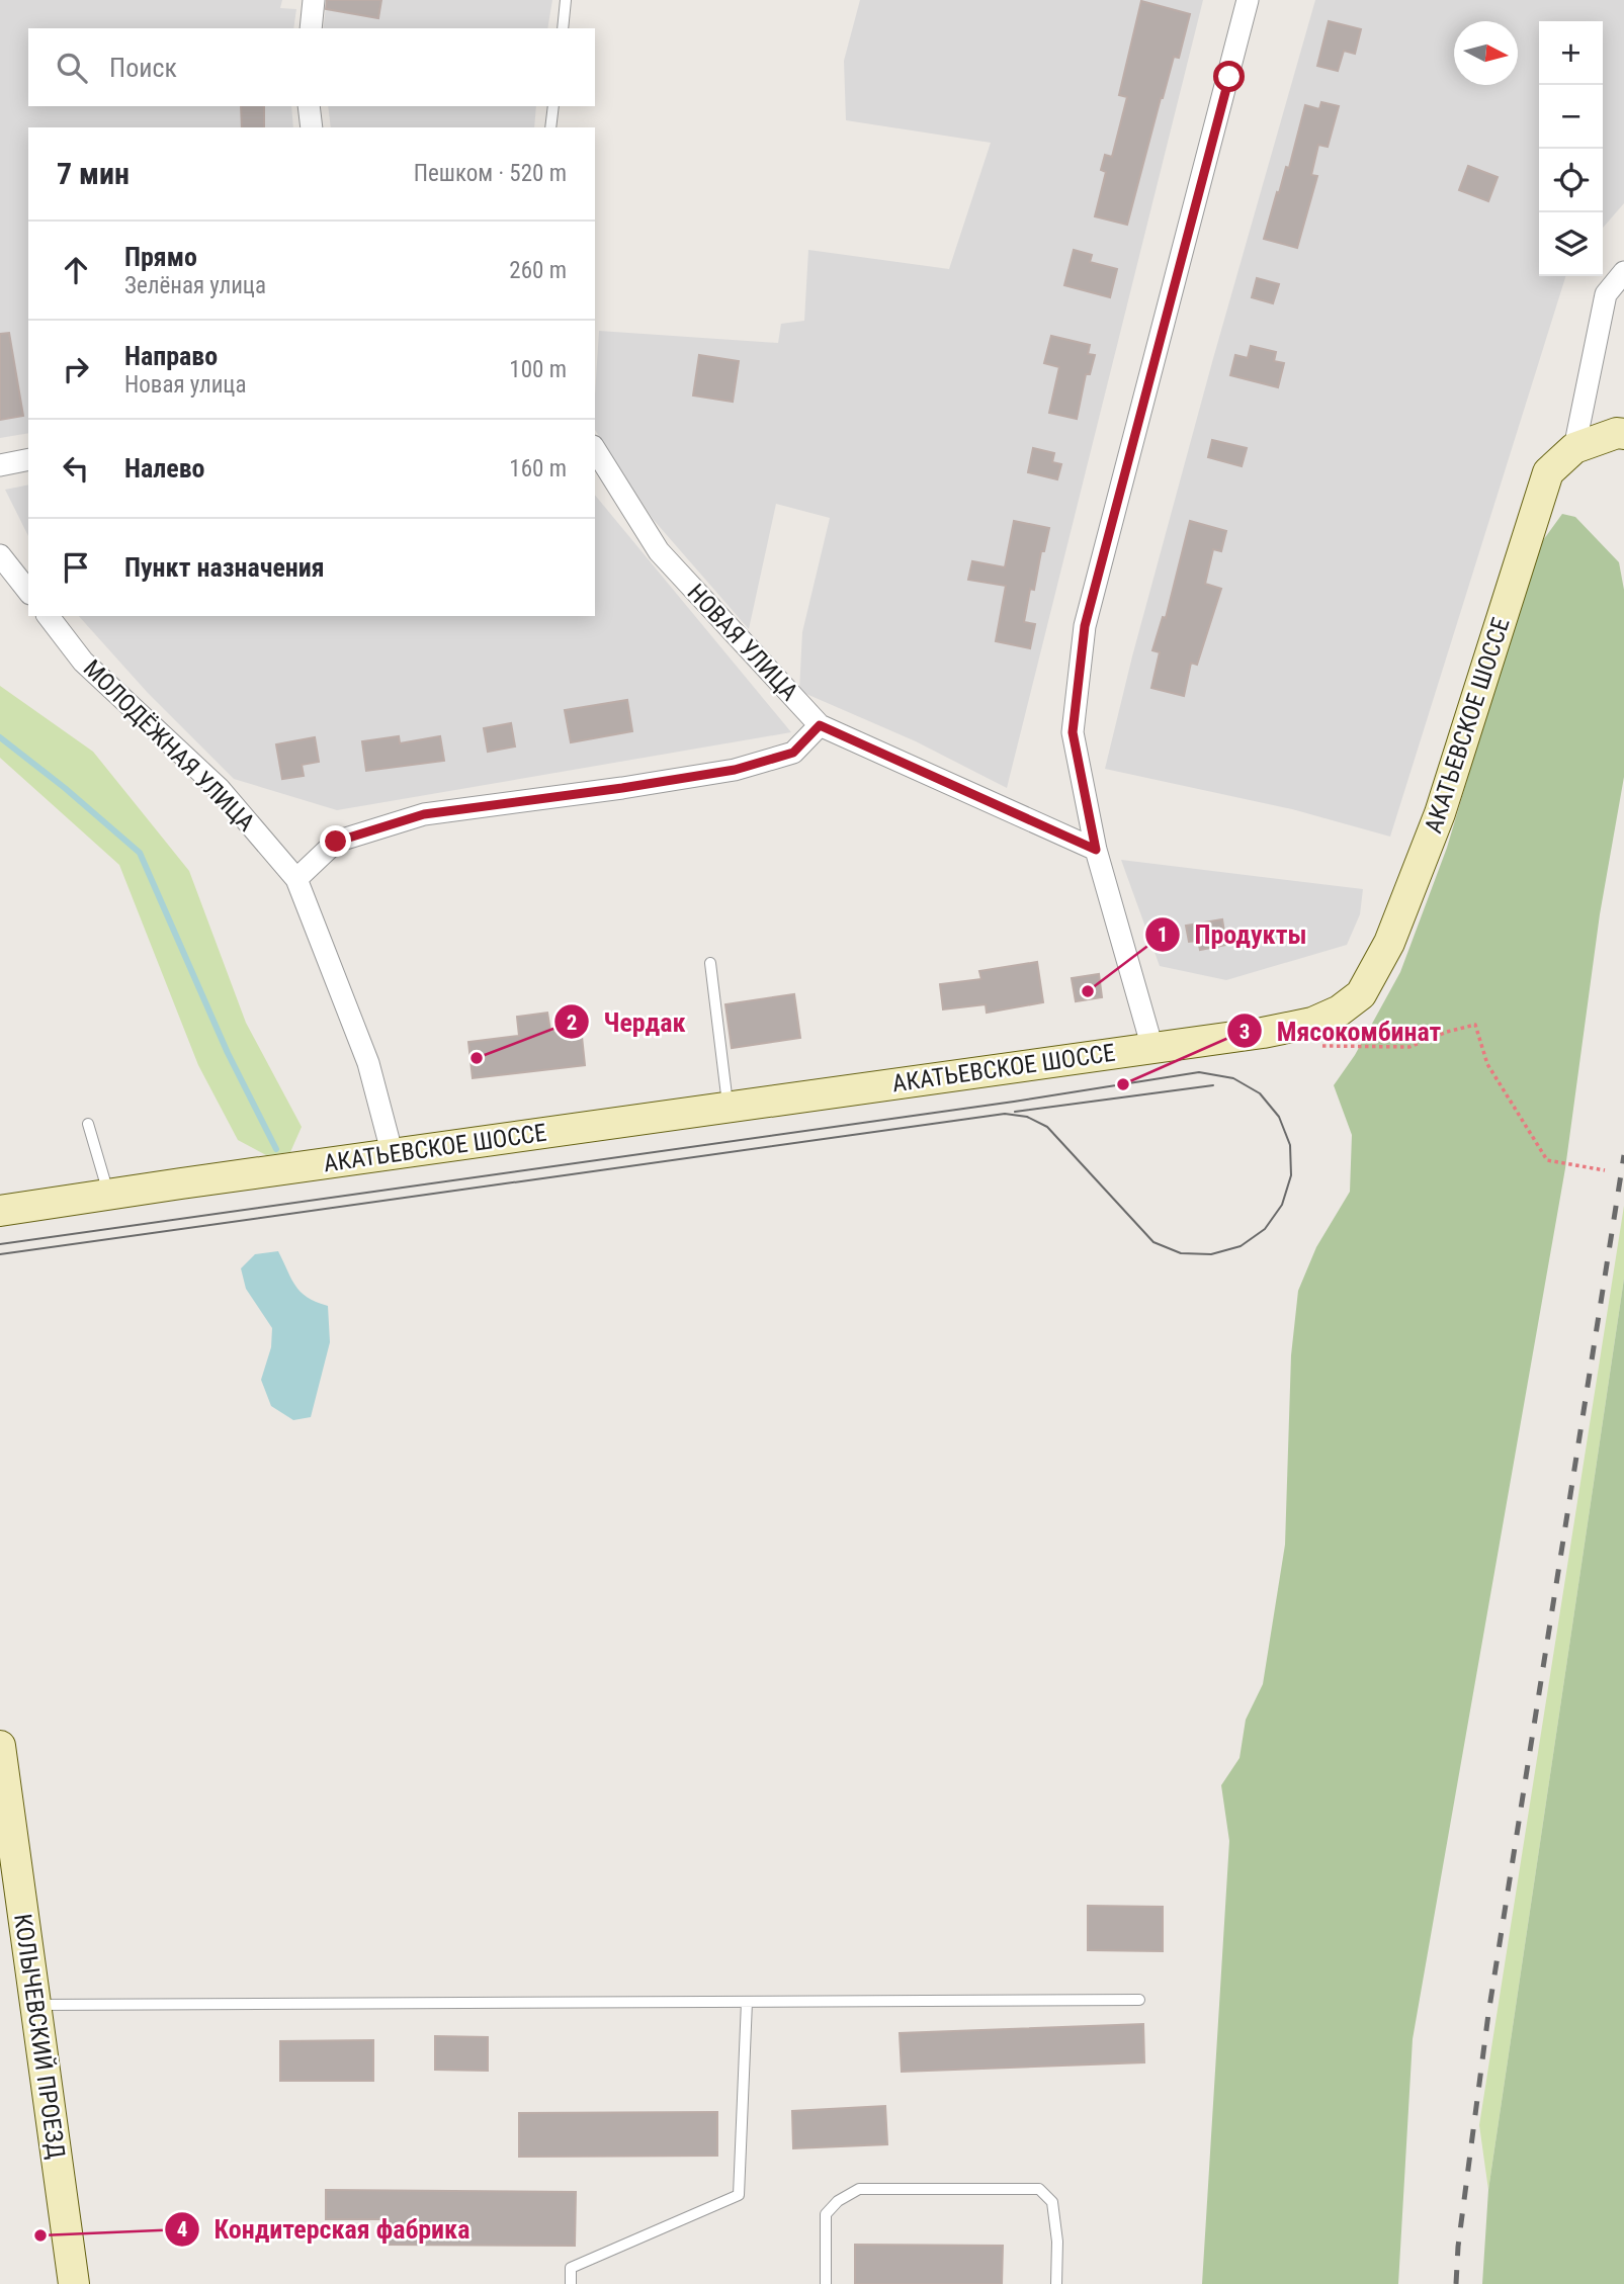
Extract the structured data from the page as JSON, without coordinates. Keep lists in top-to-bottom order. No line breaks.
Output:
{"streets":{"main road":["АКАТЬЕВСКОЕ ШОССЕ","КОЛЫЧЕВСКИЙ ПРОЕЗД"],"street":["НОВАЯ УЛИЦА","МОЛОДЁЖНАЯ УЛИЦА"]},"crossings":[["АКАТЬЕВСКОЕ ШОССЕ","МОЛОДЁЖНАЯ УЛИЦА"]],"places":["Продукты","Чердак","Мясокомбинат","Кондитерская фабрика"],"north":"right","page":{"map_buttons":["+","−"],"search":"Поиск","heading":["7 мин","Пешком · 520 m"],"list":[["Прямо","Зелёная улица","260 m"],["Направо","Новая улица","100 m"],["Налево","160 m"],"Пункт назначения"]}}
